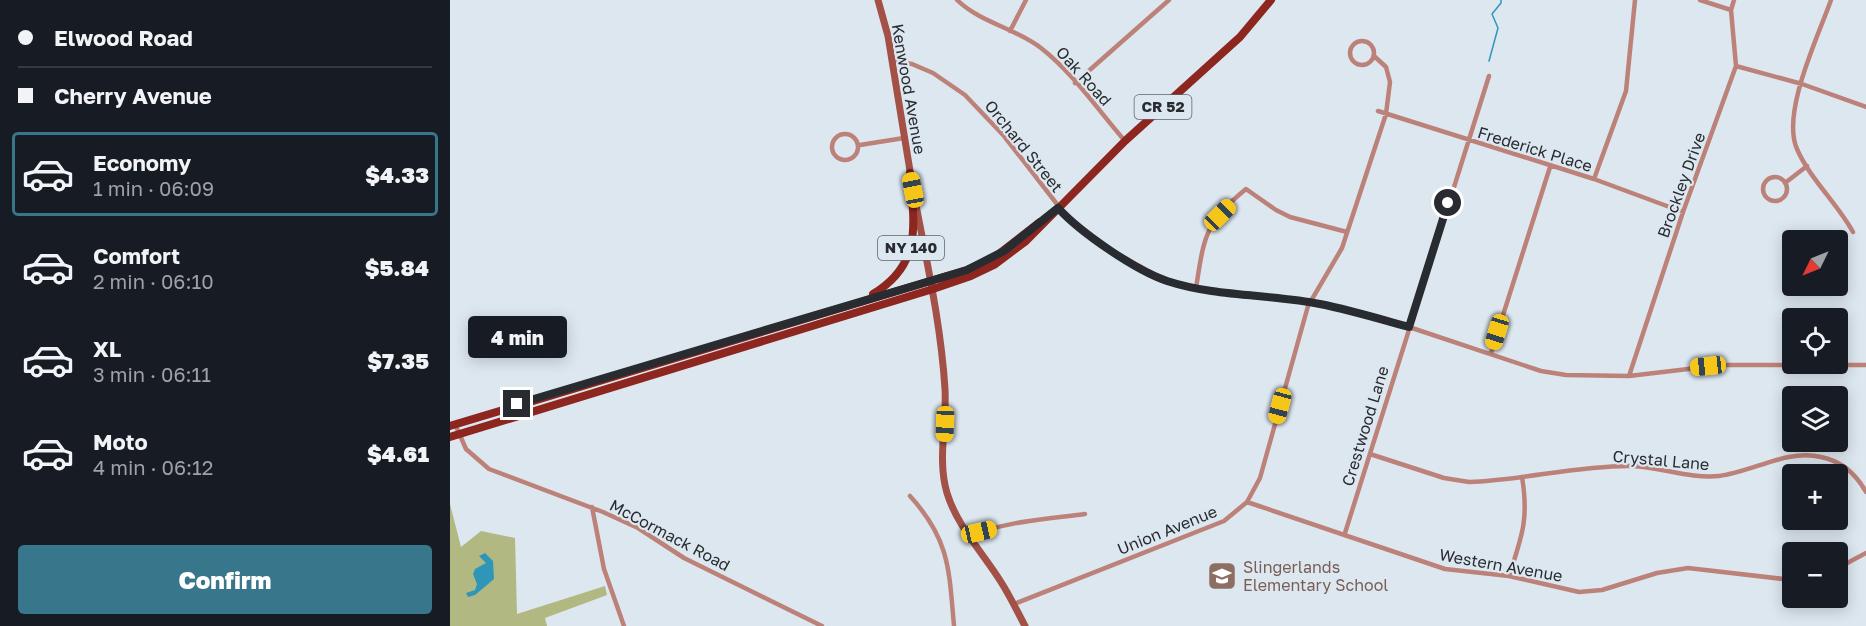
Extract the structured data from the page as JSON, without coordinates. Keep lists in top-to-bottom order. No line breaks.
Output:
{"streets":{"main road":["Kenwood Avenue","CR 52","NY 140"],"street":["Oak Road","Orchard Street","Frederick Place","Brockley Drive","Crestwood Lane","Crystal Lane","Union Avenue","McCormack Road","Western Avenue"]},"crossings":[["Oak Road","CR 52"],["Kenwood Avenue","CR 52"],["Kenwood Avenue","Orchard Street"],["Kenwood Avenue","NY 140"],["Kenwood Avenue","Union Avenue"],["CR 52","Orchard Street"],["CR 52","NY 140"],["Orchard Street","Brockley Drive"],["Orchard Street","Crestwood Lane"],["Orchard Street","Union Avenue"],["Frederick Place","Brockley Drive"],["Frederick Place","Crestwood Lane"],["Frederick Place","Union Avenue"],["NY 140","McCormack Road"],["Crestwood Lane","Crystal Lane"],["Crestwood Lane","Western Avenue"],["Union Avenue","Western Avenue"]],"places":{"school or university":["Slingerlands Elementary School"]},"north":"bottom left","page":{"banner":["Elwood Road","Cherry Avenue"],"list":[{"name":"Economy","note":"1 min · 06:09","value":"$4.33"},{"name":"Comfort","note":"2 min · 06:10","value":"$5.84"},{"name":"XL","note":"3 min · 06:11","value":"$7.35"},{"name":"Moto","note":"4 min · 06:12","value":"$4.61"}],"map_buttons":["+","−"],"bubble":"4 min","buttons":"Confirm"}}
